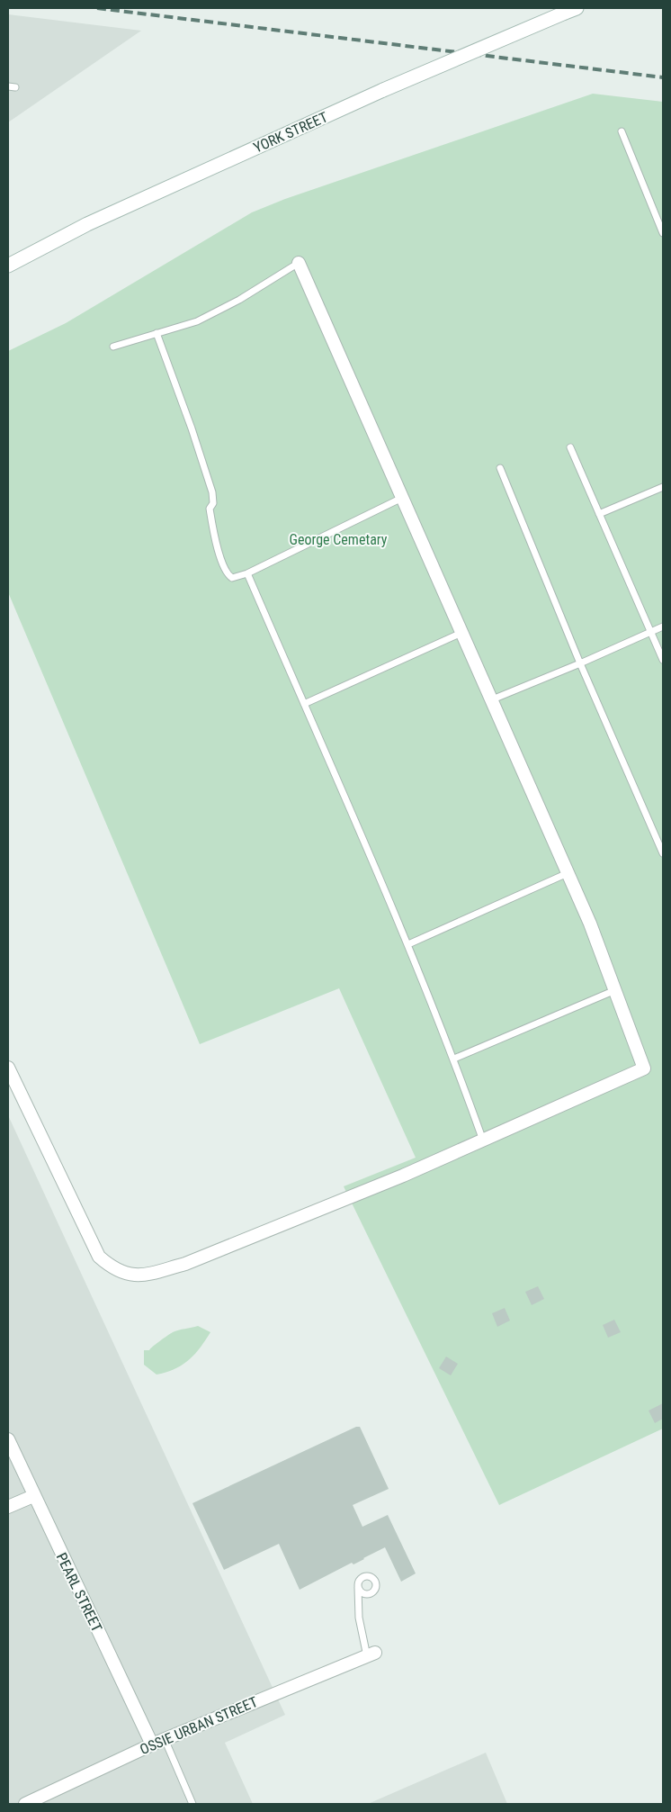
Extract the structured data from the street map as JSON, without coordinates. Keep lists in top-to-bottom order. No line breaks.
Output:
{"streets":{"main road":["YORK STREET"],"street":["PEARL STREET","OSSIE URBAN STREET"]},"crossings":[["PEARL STREET","OSSIE URBAN STREET"]],"parks":["George Cemetary"]}
